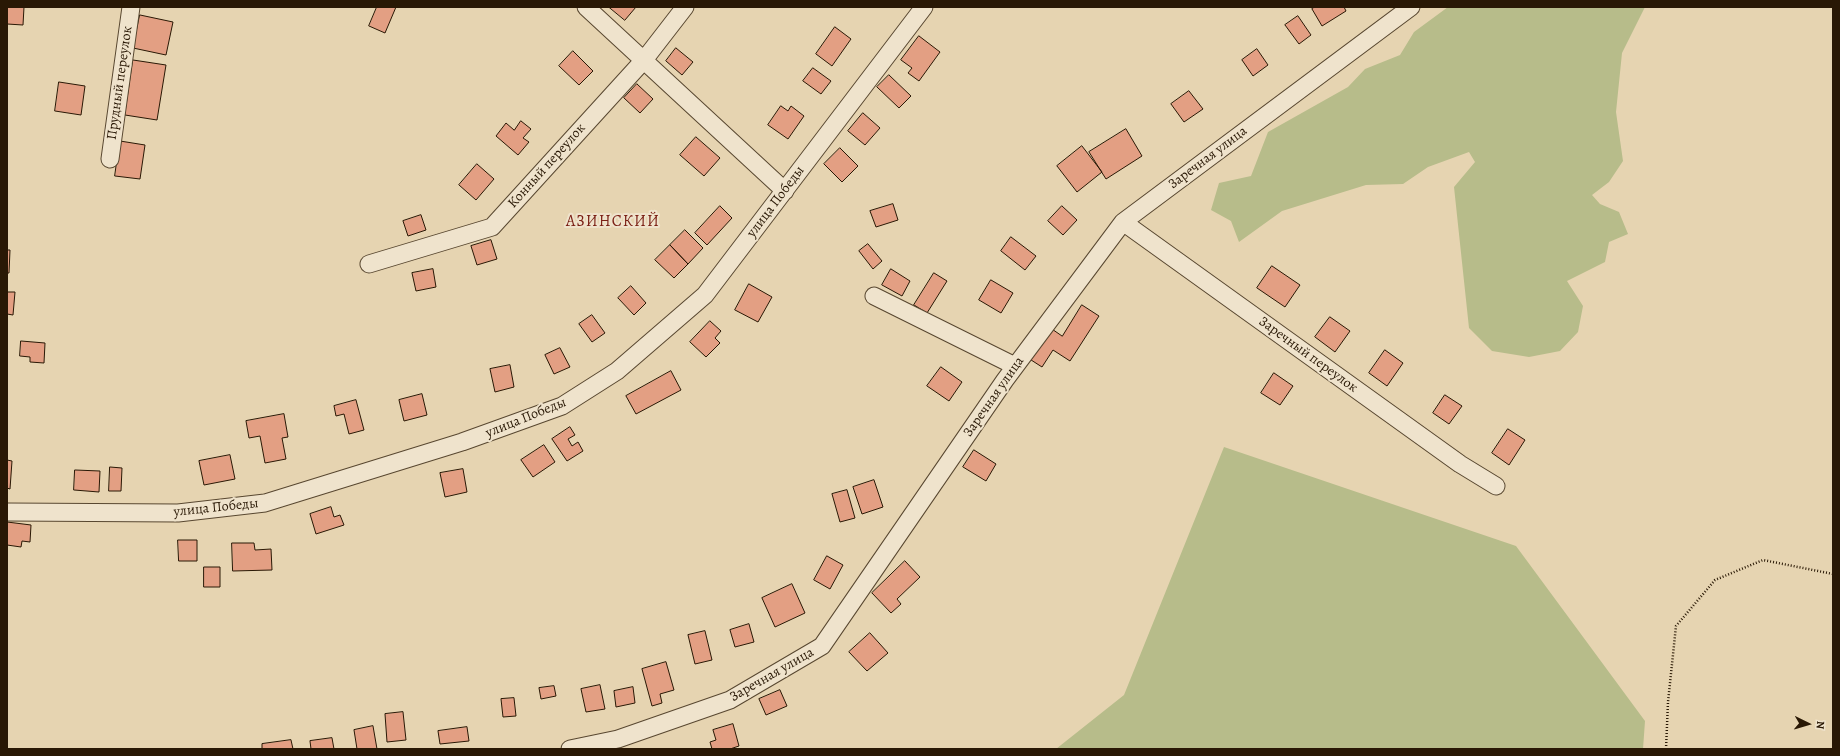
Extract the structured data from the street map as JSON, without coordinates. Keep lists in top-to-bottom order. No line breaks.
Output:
{"streets":{"street":["Прудный переулок","Заречная улица","Конный переулок","улица Победы","Заречный переулок"]},"crossings":[["Заречная улица","Заречный переулок"]],"districts":["АЗИНСКИЙ"],"north":"right"}
